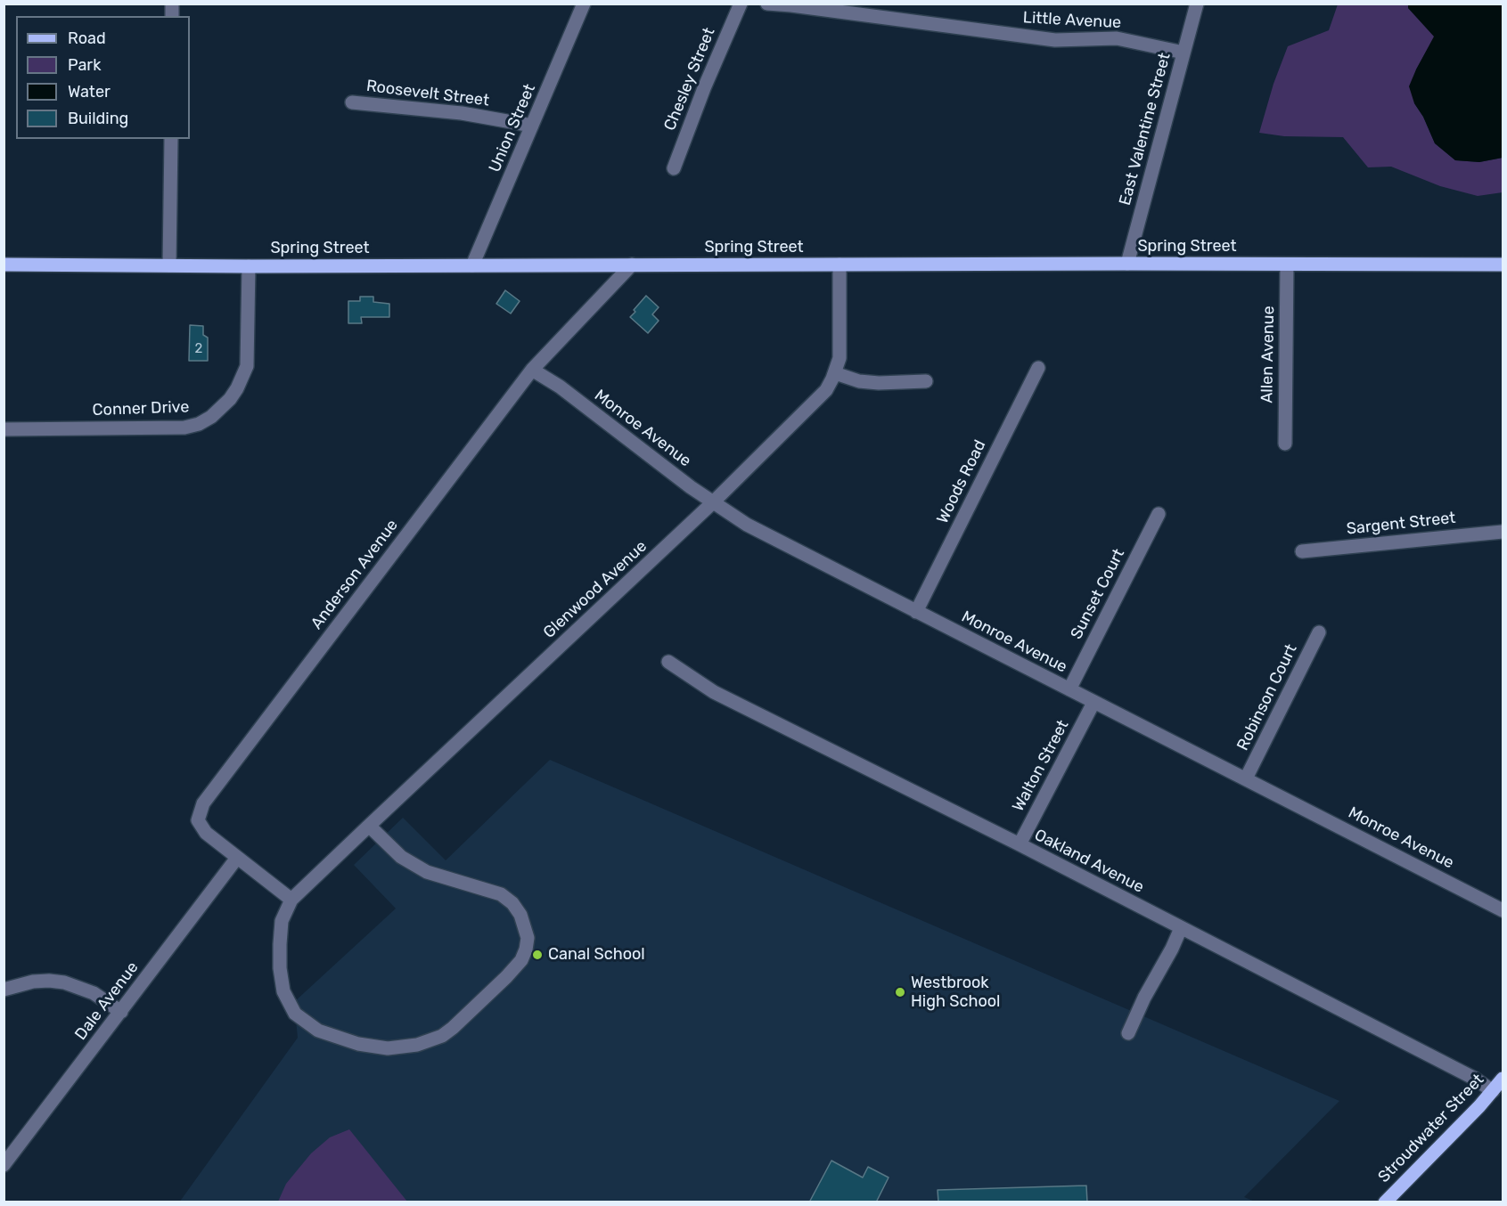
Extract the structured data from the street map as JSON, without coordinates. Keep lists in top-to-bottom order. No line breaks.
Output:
{"streets":{"main road":["Spring Street","Stroudwater Street"],"street":["Little Avenue","Chesley Street","Roosevelt Street","Union Street","East Valentine Street","Allen Avenue","Conner Drive","Monroe Avenue","Woods Road","Sargent Street","Anderson Avenue","Glenwood Avenue","Sunset Court","Robinson Court","Walton Street","Oakland Avenue","Dale Avenue"]},"crossings":[["Little Avenue","East Valentine Street"],["Roosevelt Street","Union Street"],["Union Street","Spring Street"],["East Valentine Street","Spring Street"],["Spring Street","Allen Avenue"],["Spring Street","Conner Drive"],["Spring Street","Anderson Avenue"],["Spring Street","Glenwood Avenue"],["Monroe Avenue","Woods Road"],["Monroe Avenue","Anderson Avenue"],["Monroe Avenue","Glenwood Avenue"],["Monroe Avenue","Sunset Court"],["Monroe Avenue","Robinson Court"],["Monroe Avenue","Walton Street"],["Anderson Avenue","Glenwood Avenue"],["Anderson Avenue","Dale Avenue"],["Walton Street","Oakland Avenue"],["Oakland Avenue","Stroudwater Street"]],"places":["Canal School","Westbrook High School"],"house_numbers":["2"],"legend":["Road","Park","Water","Building"]}
